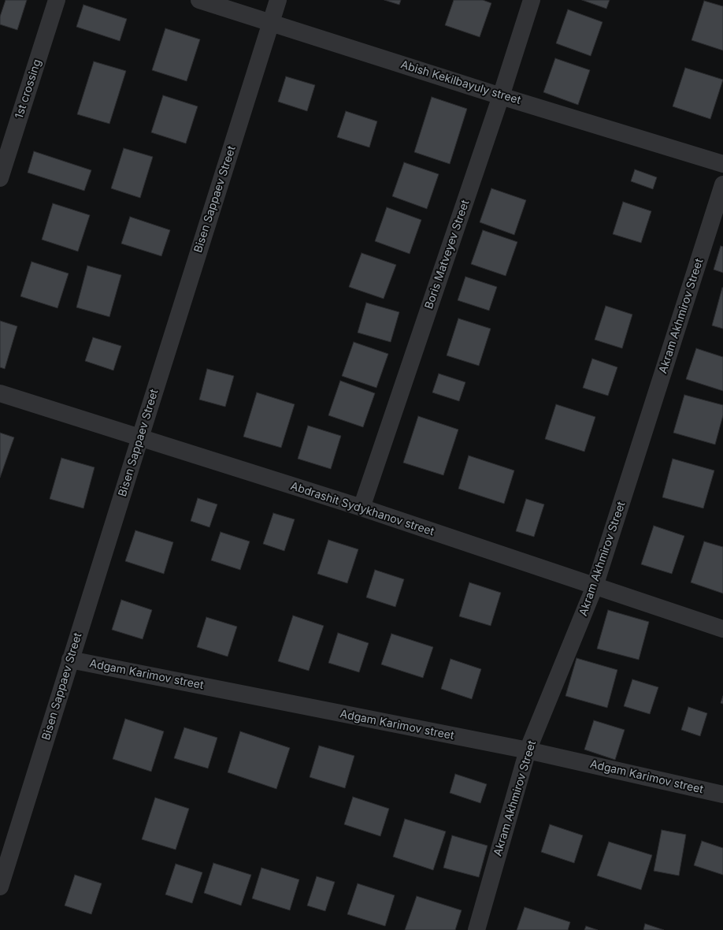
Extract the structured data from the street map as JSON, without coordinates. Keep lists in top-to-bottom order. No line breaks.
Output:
{"streets":{"street":["Abish Kekilbayuly street","1st crossing","Bisen Sappaev Street","Boris Matveyev Street","Akram Akhmirov Street","Abdrashit Sydykhanov street","Adgam Karimov street"]},"crossings":[["Abish Kekilbayuly street","Bisen Sappaev Street"],["Abish Kekilbayuly street","Boris Matveyev Street"],["Bisen Sappaev Street","Abdrashit Sydykhanov street"],["Bisen Sappaev Street","Adgam Karimov street"],["Boris Matveyev Street","Abdrashit Sydykhanov street"],["Akram Akhmirov Street","Abdrashit Sydykhanov street"],["Akram Akhmirov Street","Adgam Karimov street"]]}
